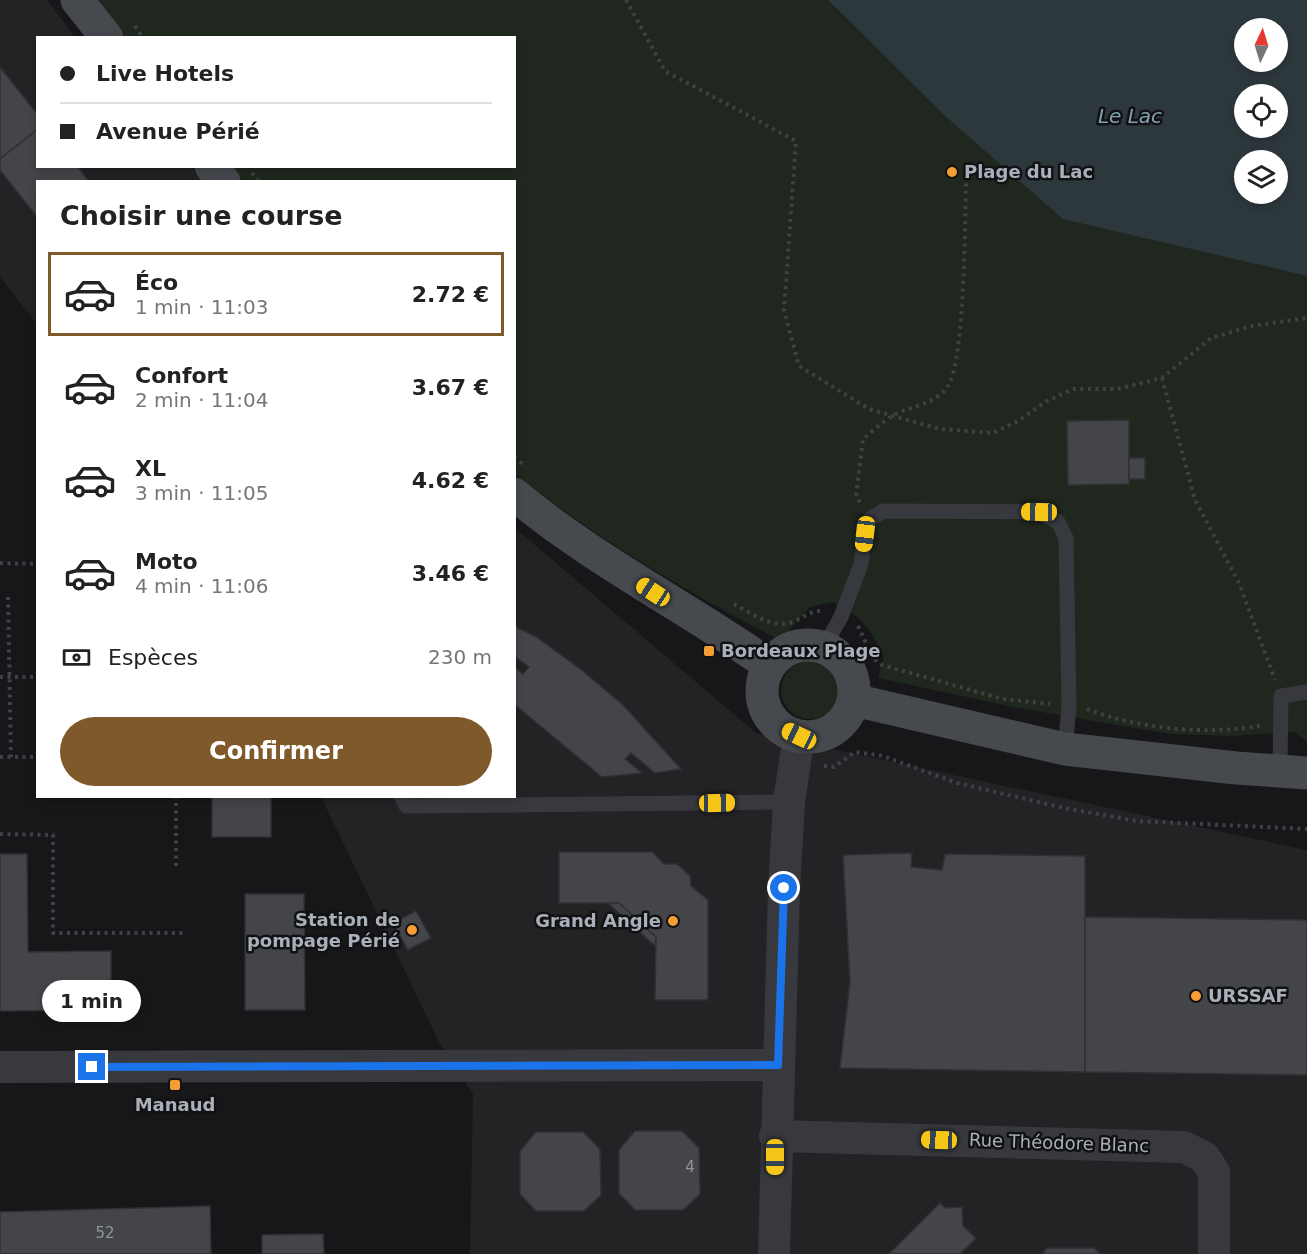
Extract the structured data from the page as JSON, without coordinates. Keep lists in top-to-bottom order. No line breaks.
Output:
{"streets":{"street":["Rue Théodore Blanc"]},"water":["Le Lac"],"places":{"other":["Plage du Lac","Grand Angle","Station de pompage Périé","URSSAF"],"transit":["Bordeaux Plage","Manaud"]},"house_numbers":["4","52"],"north":"top","page":{"banner":["Live Hotels","Avenue Périé"],"heading":"Choisir une course","list":[{"name":"Éco","note":"1 min · 11:03","value":"2.72 €"},{"name":"Confort","note":"2 min · 11:04","value":"3.67 €"},{"name":"XL","note":"3 min · 11:05","value":"4.62 €"},{"name":"Moto","note":"4 min · 11:06","value":"3.46 €"}],"pay":["Espèces","230 m"],"buttons":"Confirmer","bubble":"1 min"}}
